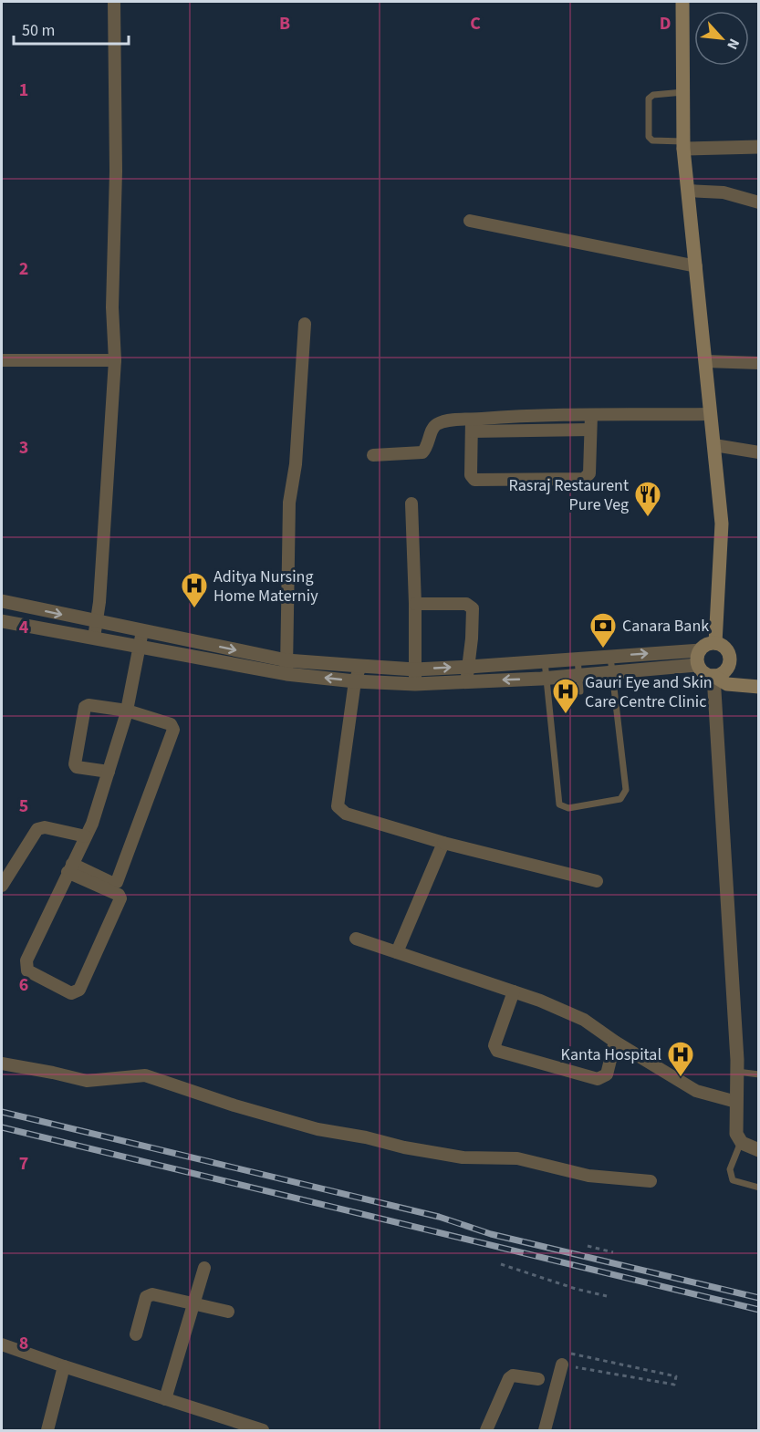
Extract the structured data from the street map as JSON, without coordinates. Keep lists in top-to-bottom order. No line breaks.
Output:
{"places":{"restaurant":["Rasraj Restaurent Pure Veg"],"hospital":["Aditya Nursing Home Materniy","Gauri Eye and Skin Care Centre Clinic","Kanta Hospital"],"bank":["Canara Bank"]},"scale_bar":"50 m","north":"bottom right","grid":{"columns":["B","C","D"],"rows":["1","2","3","4","5","6","7","8"]}}
